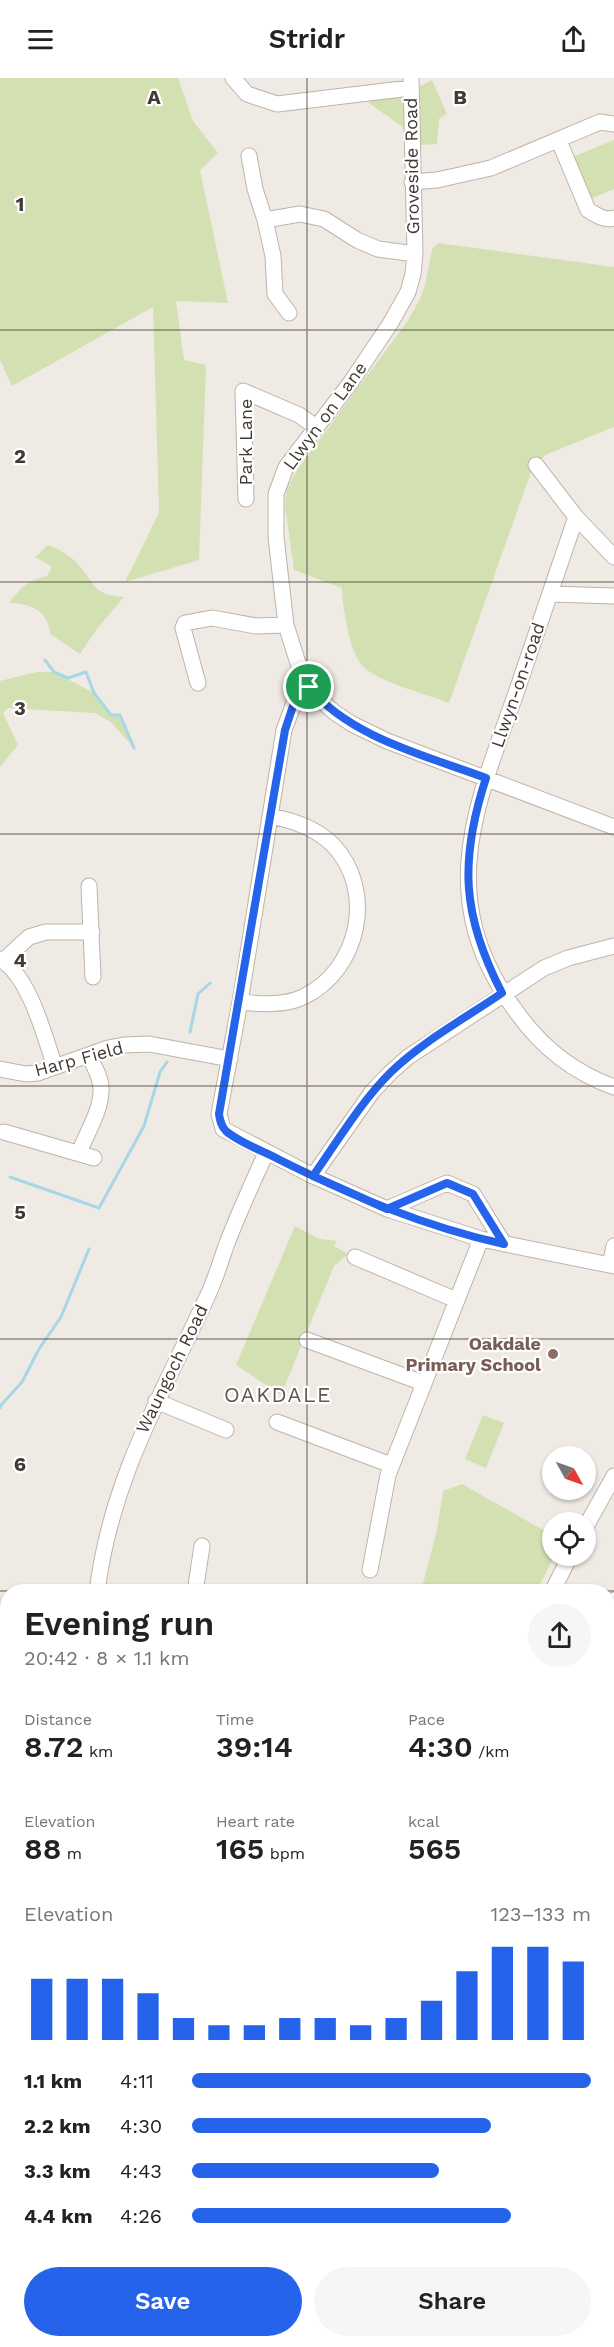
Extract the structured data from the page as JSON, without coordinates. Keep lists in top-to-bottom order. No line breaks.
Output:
{"streets":{"street":["Groveside Road","Llwyn on Lane","Park Lane","Llwyn-on-road","Harp Field","Waungoch Road"]},"crossings":[["Groveside Road","Llwyn on Lane"],["Llwyn on Lane","Park Lane"],["Llwyn on Lane","Llwyn-on-road"]],"districts":["OAKDALE"],"places":["Oakdale Primary School"],"north":"bottom right","page":{"header":"Stridr","heading":["Evening run","20:42 · 8 × 1.1 km"],"stats":[["Distance","8.72 km"],["Time","39:14"],["Pace","4:30 /km"],["Elevation","88 m"],["Heart rate","165 bpm"],["kcal","565"]],"chart":["Elevation","123–133 m"],"list":[{"name":"1.1 km","note":"4:11"},{"name":"2.2 km","note":"4:30"},{"name":"3.3 km","note":"4:43"},{"name":"4.4 km","note":"4:26"}],"buttons":["Save","Share"]},"grid":{"columns":["A","B"],"rows":["1","2","3","4","5","6"]}}
